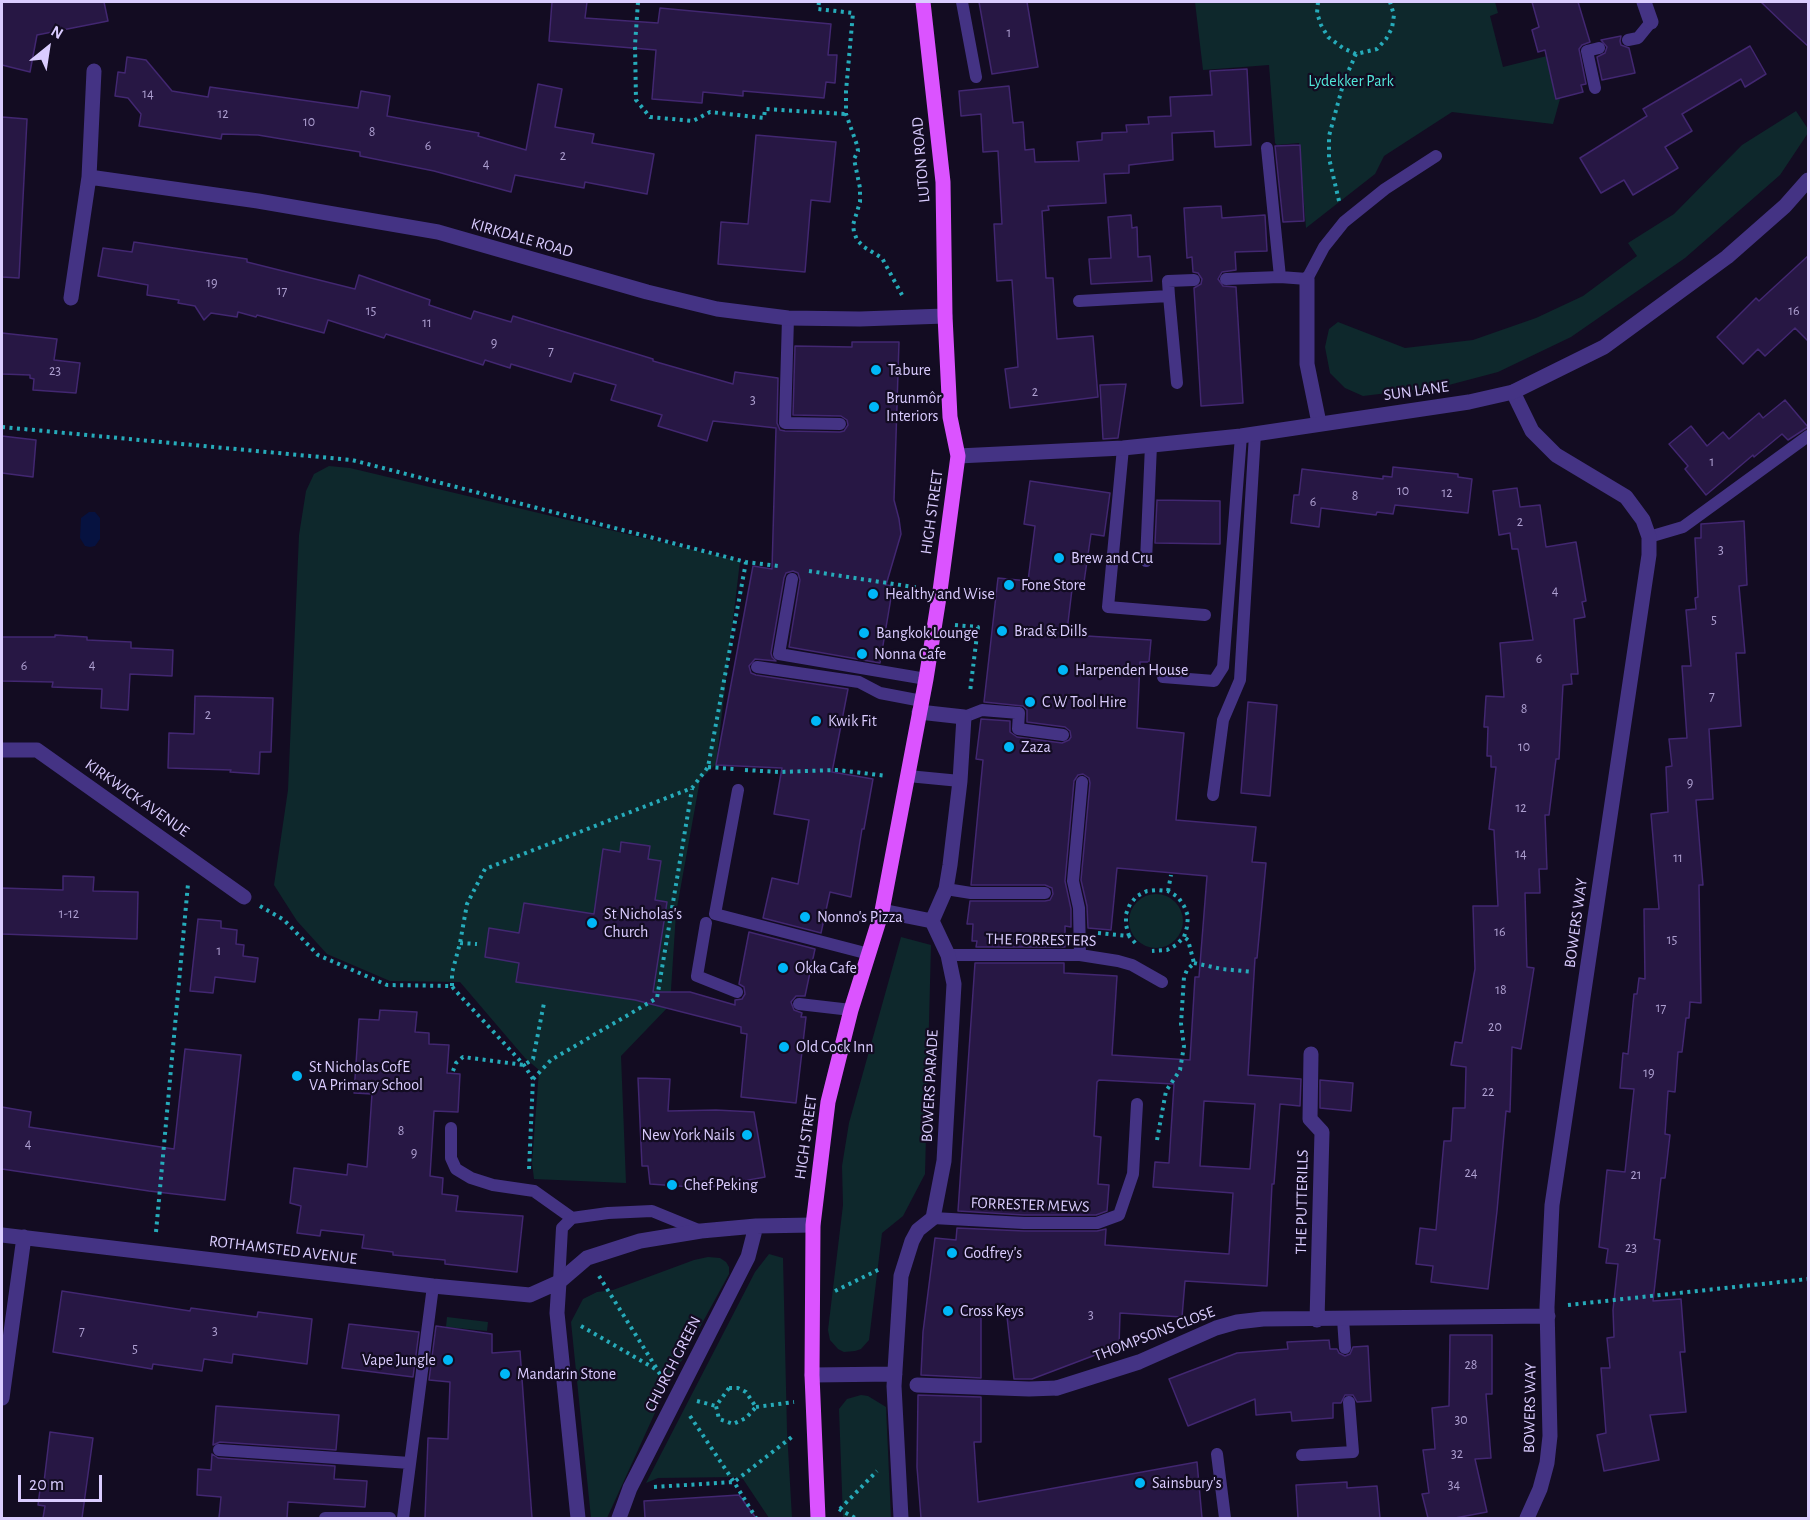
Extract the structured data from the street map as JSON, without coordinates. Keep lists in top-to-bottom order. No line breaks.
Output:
{"streets":{"main road":["LUTON ROAD","HIGH STREET"],"street":["KIRKDALE ROAD","SUN LANE","KIRKWICK AVENUE","BOWERS WAY","BOWERS PARADE","THE PUTTERILLS","ROTHAMSTED AVENUE","THOMPSONS CLOSE","CHURCH GREEN"],"lane":["THE FORRESTERS","FORRESTER MEWS"]},"crossings":[["LUTON ROAD","KIRKDALE ROAD"],["LUTON ROAD","HIGH STREET"],["KIRKDALE ROAD","HIGH STREET"],["SUN LANE","HIGH STREET"],["BOWERS WAY","THOMPSONS CLOSE"],["THE FORRESTERS","BOWERS PARADE"],["BOWERS PARADE","FORRESTER MEWS"],["THE PUTTERILLS","THOMPSONS CLOSE"]],"parks":["Lydekker Park"],"places":["Tabure","Brunmôr Interiors","Brew and Cru","Fone Store","Healthy and Wise","Brad & Dills","Bangkok Lounge","Nonna Cafe","Harpenden House","C W Tool Hire","Kwik Fit","Zaza","Nonno's Pizza","St Nicholas's Church","Okka Cafe","Old Cock Inn","St Nicholas CofE VA Primary School","New York Nails","Chef Peking","Godfrey's","Cross Keys","Vape Jungle","Mandarin Stone","Sainsbury's"],"house_numbers":["1","14","12","10","8","6","2","4","19","17","15","16","11","9","7","23","2","3","1","10","12","8","6","2","3","4","5","6","4","6","7","8","2","10","9","12","14","11","1-12","16","15","1","18","17","20","19","22","8","4","9","24","21","23","3","7","3","5","28","30","32","34"],"scale_bar":"20 m","north":"top right"}
